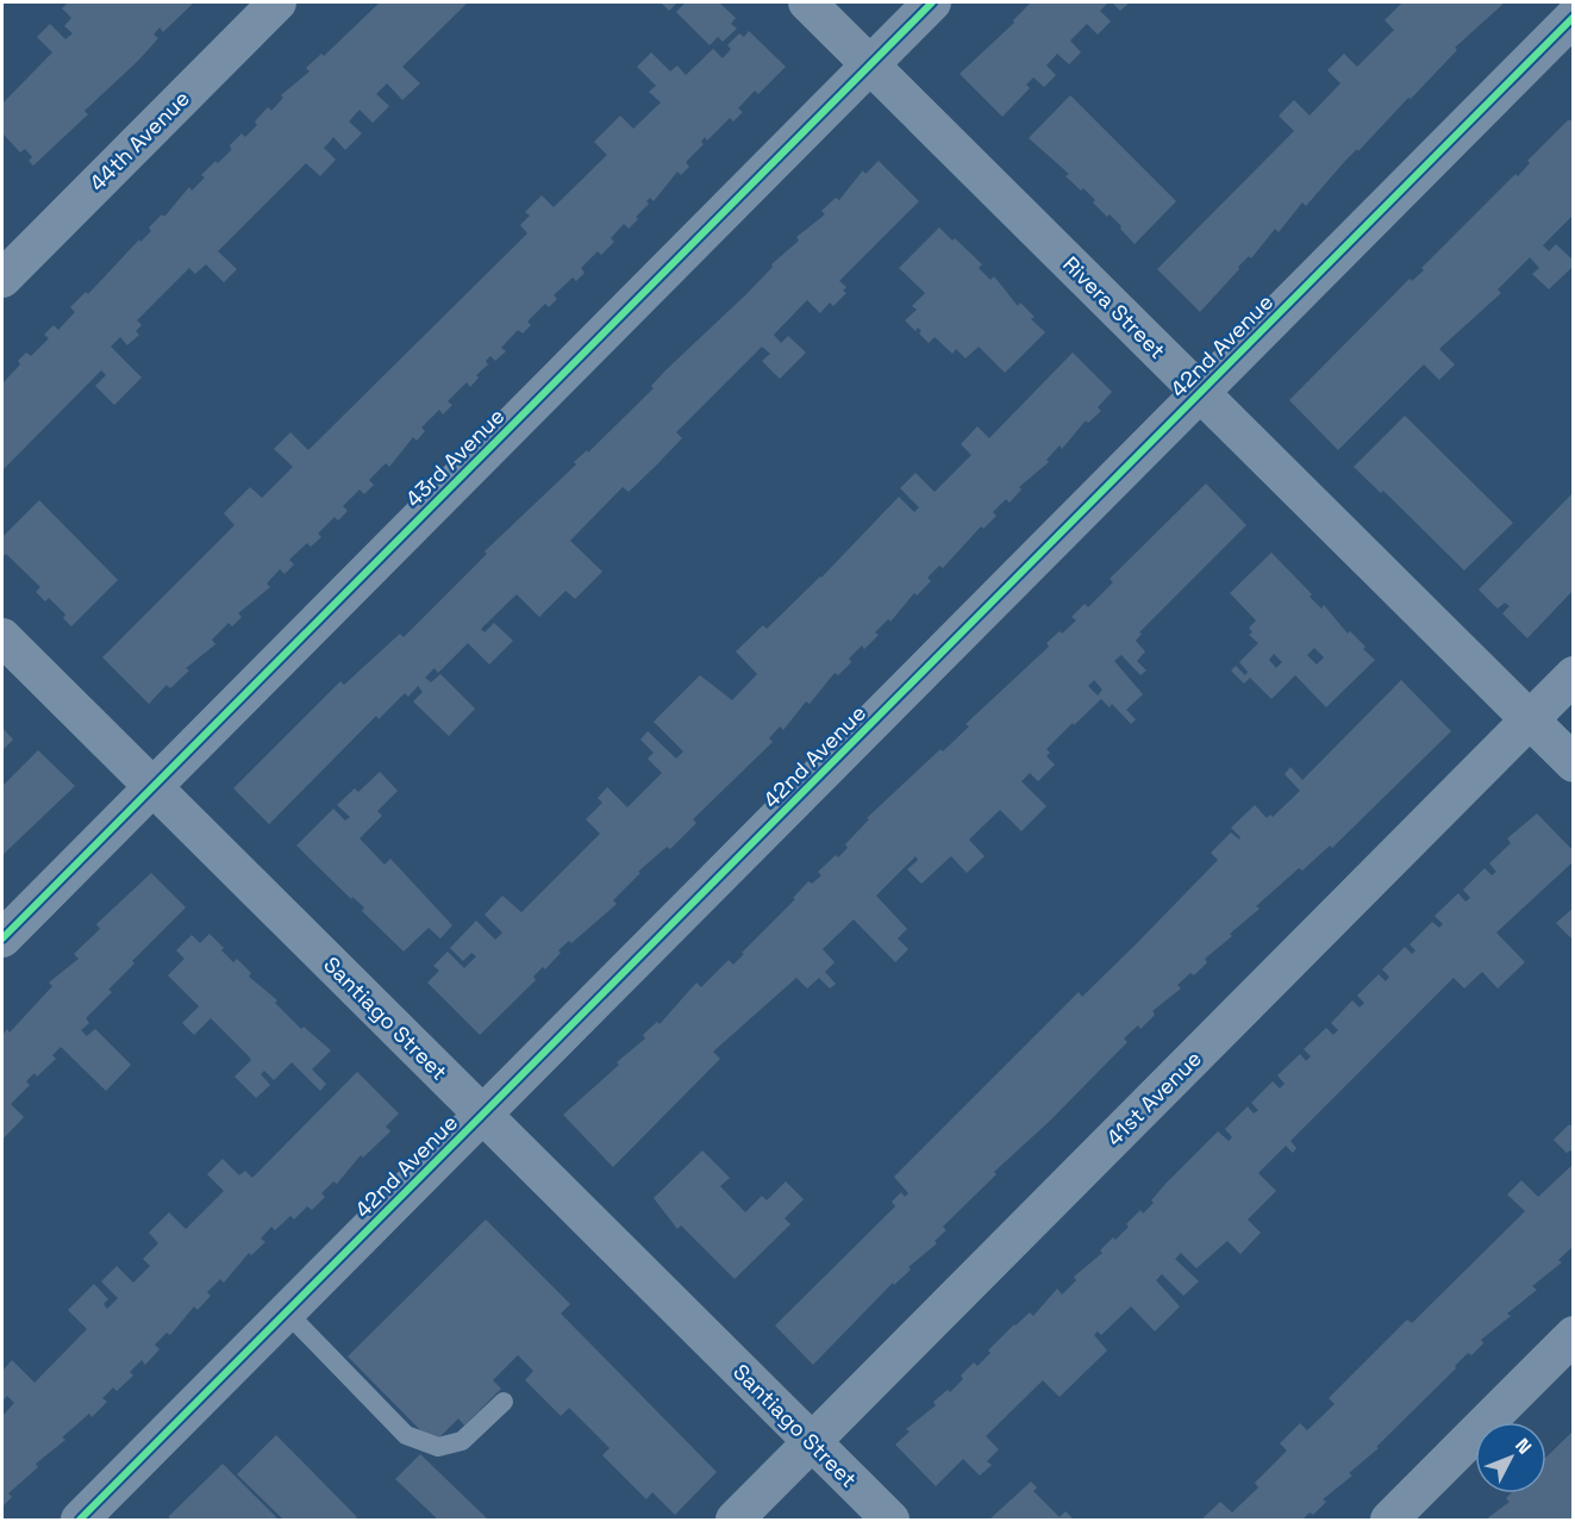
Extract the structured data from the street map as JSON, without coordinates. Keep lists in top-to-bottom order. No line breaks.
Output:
{"streets":{"street":["44th Avenue","Rivera Street","42nd Avenue","43rd Avenue","Santiago Street","41st Avenue"]},"crossings":[["Rivera Street","42nd Avenue"],["Rivera Street","43rd Avenue"],["Rivera Street","41st Avenue"],["42nd Avenue","Santiago Street"],["43rd Avenue","Santiago Street"],["Santiago Street","41st Avenue"]],"north":"top right"}
